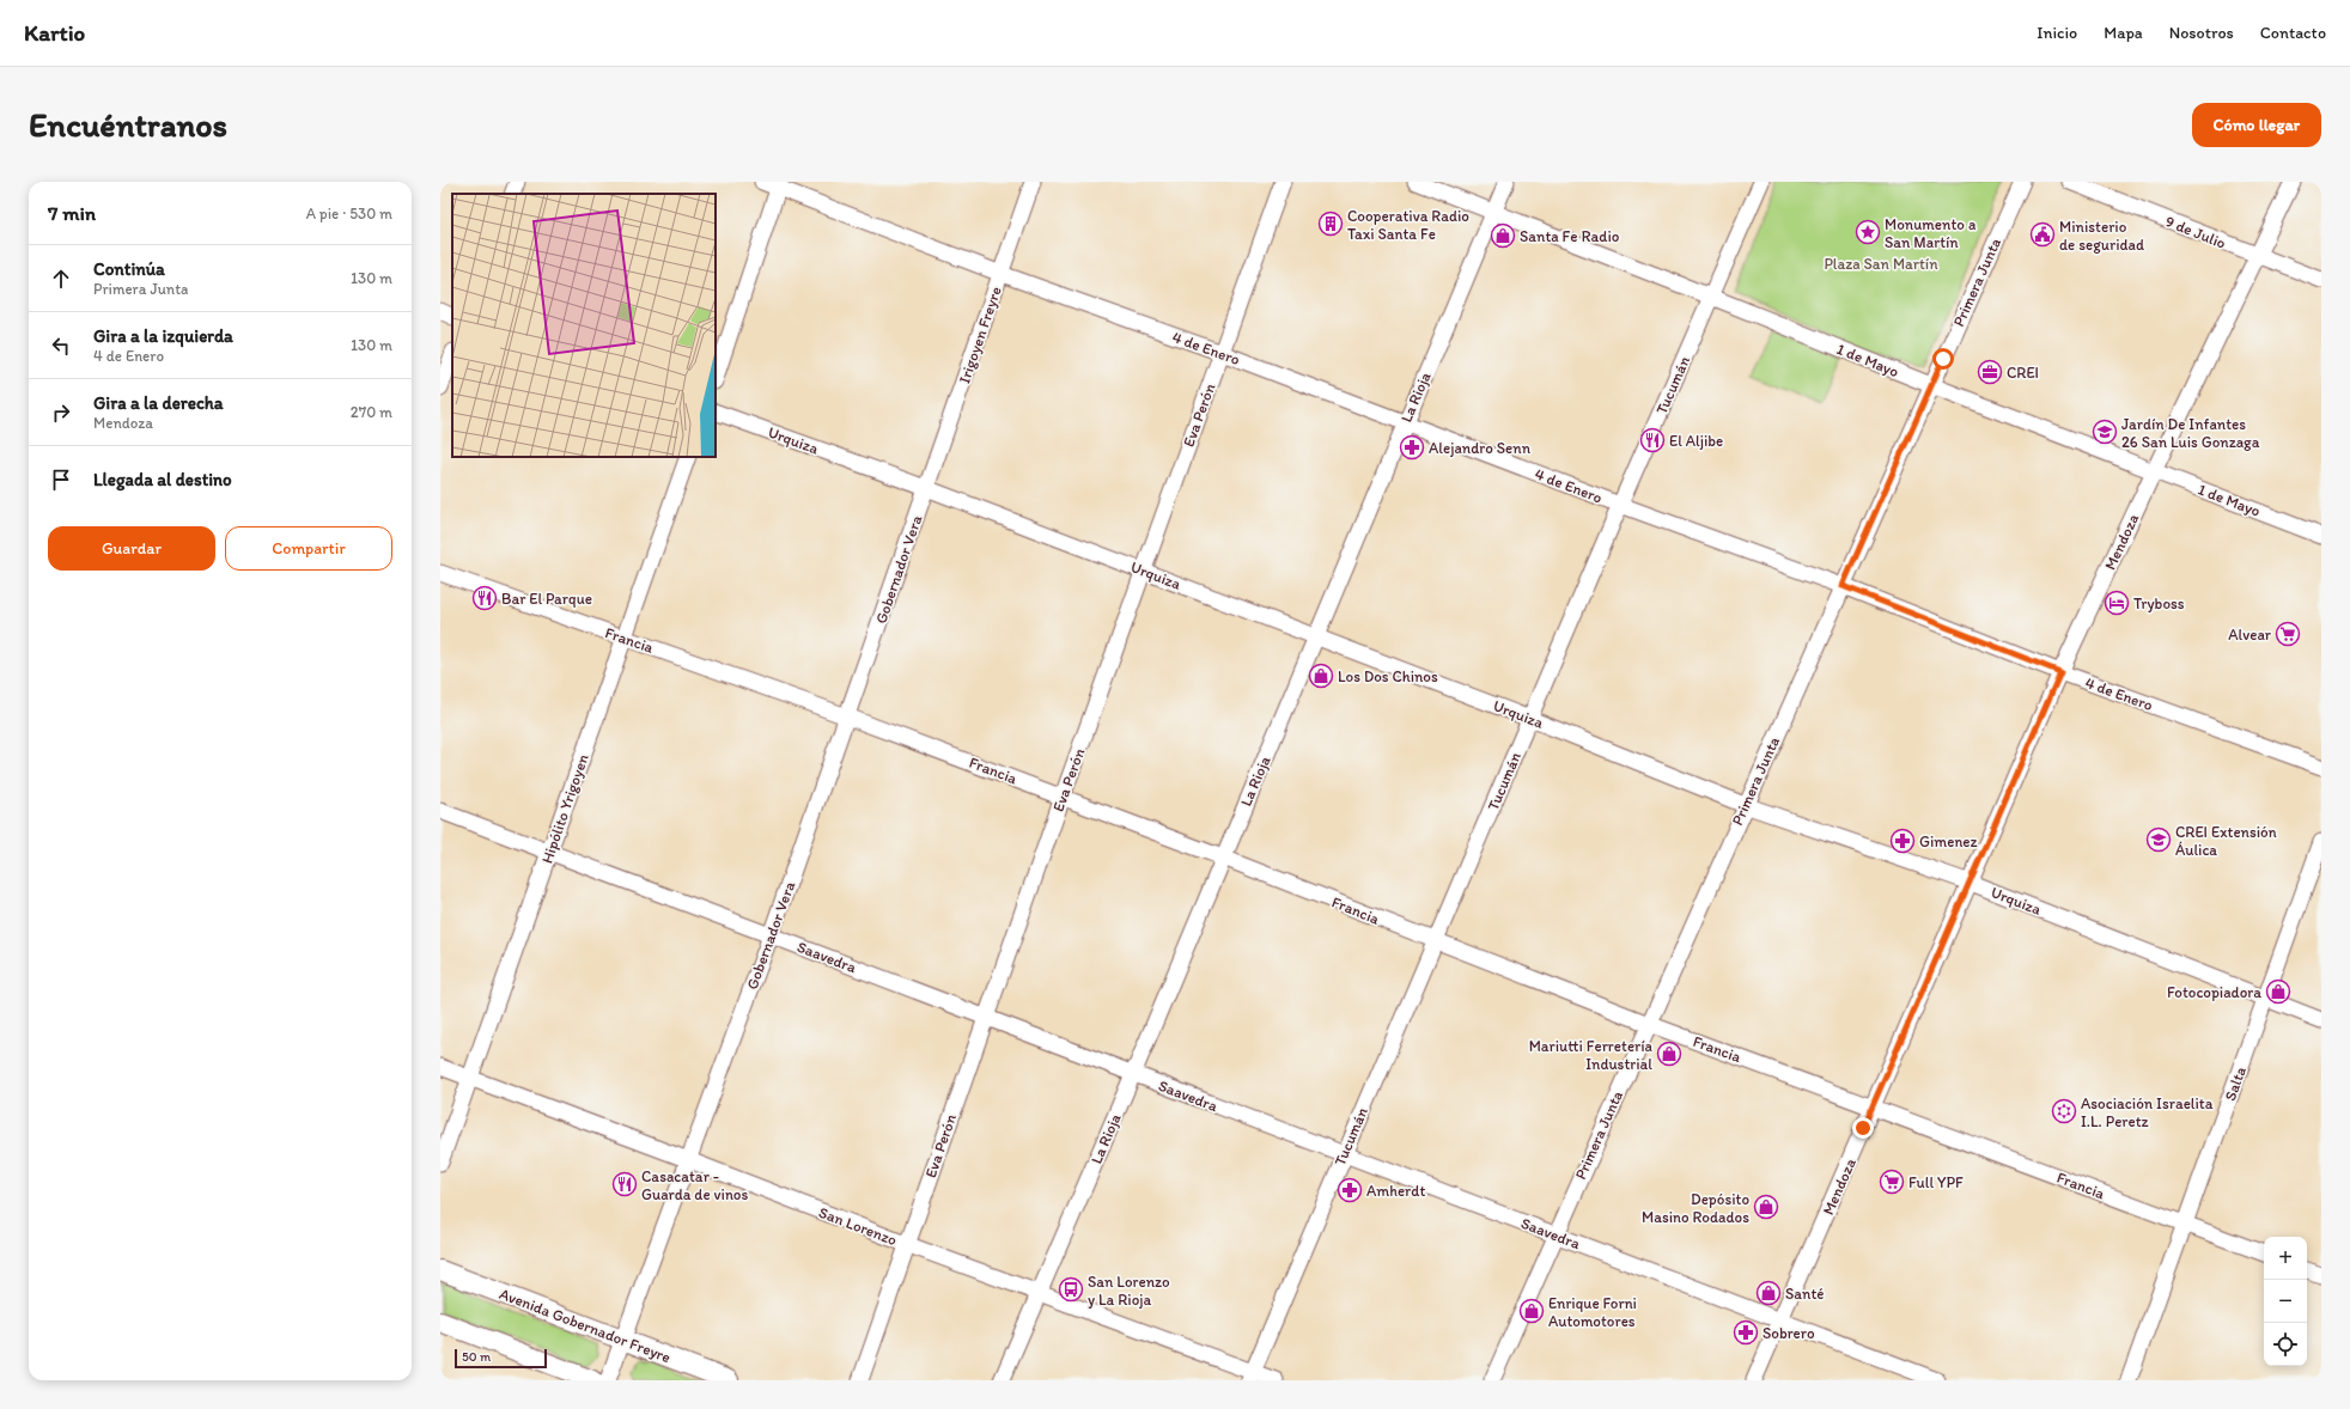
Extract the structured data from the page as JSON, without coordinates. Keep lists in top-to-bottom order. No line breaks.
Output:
{"streets":{"main road":["Avenida Gobernador Freyre"],"street":["9 de Julio","Primera Junta","Irigoyen Freyre","4 de Enero","1 de Mayo","Tucumán","La Rioja","Eva Perón","Urquiza","Mendoza","Gobernador Vera","Francia","Hipólito Yrigoyen","Saavedra","Salta","San Lorenzo"]},"crossings":[["9 de Julio","Mendoza"],["Primera Junta","4 de Enero"],["Primera Junta","1 de Mayo"],["Primera Junta","Urquiza"],["Primera Junta","Francia"],["Primera Junta","Saavedra"],["Irigoyen Freyre","4 de Enero"],["Irigoyen Freyre","Urquiza"],["Irigoyen Freyre","Gobernador Vera"],["4 de Enero","Tucumán"],["4 de Enero","La Rioja"],["4 de Enero","Eva Perón"],["4 de Enero","Mendoza"],["1 de Mayo","Tucumán"],["1 de Mayo","La Rioja"],["1 de Mayo","Mendoza"],["Tucumán","Urquiza"],["Tucumán","Francia"],["Tucumán","Saavedra"],["Tucumán","San Lorenzo"],["La Rioja","Urquiza"],["La Rioja","Francia"],["La Rioja","Saavedra"],["La Rioja","San Lorenzo"],["Eva Perón","Urquiza"],["Eva Perón","Francia"],["Eva Perón","Saavedra"],["Eva Perón","San Lorenzo"],["Urquiza","Mendoza"],["Urquiza","Gobernador Vera"],["Urquiza","Salta"],["Mendoza","Francia"],["Mendoza","Saavedra"],["Gobernador Vera","Francia"],["Gobernador Vera","Saavedra"],["Gobernador Vera","San Lorenzo"],["Gobernador Vera","Avenida Gobernador Freyre"],["Francia","Hipólito Yrigoyen"],["Francia","Salta"],["Hipólito Yrigoyen","Saavedra"],["Hipólito Yrigoyen","San Lorenzo"]],"parks":["Plaza San Martín"],"places":{"building":["Cooperativa Radio Taxi Santa Fe"],"place":["Monumento a San Martín"],"public building":["Ministerio de seguridad"],"shop":["Santa Fe Radio","Los Dos Chinos","Fotocopiadora","Mariutti Ferretería Industrial","Depósito Masino Rodados","Santé","Enrique Forni Automotores"],"office":["CREI"],"school or university":["Jardín De Infantes 26 San Luis Gonzaga","CREI Extensión Áulica"],"restaurant":["El Aljibe","Bar El Parque","Casacatar - Guarda de vinos"],"pharmacy":["Alejandro Senn","Gimenez","Amherdt","Sobrero"],"hotel":["Tryboss"],"supermarket":["Alvear","Full YPF"],"synagogue":["Asociación Israelita I.L. Peretz"],"bus stop":["San Lorenzo y La Rioja"]},"scale_bar":"50 m","page":{"header":"Kartio","nav":["Inicio","Mapa","Nosotros","Contacto"],"buttons":["Cómo llegar",["Guardar","Compartir"]],"title":"Encuéntranos","heading":["7 min","A pie · 530 m"],"list":[["Continúa","Primera Junta","130 m"],["Gira a la izquierda","4 de Enero","130 m"],["Gira a la derecha","Mendoza","270 m"],"Llegada al destino"],"map_buttons":["+","−"],"scale":"50 m"}}
